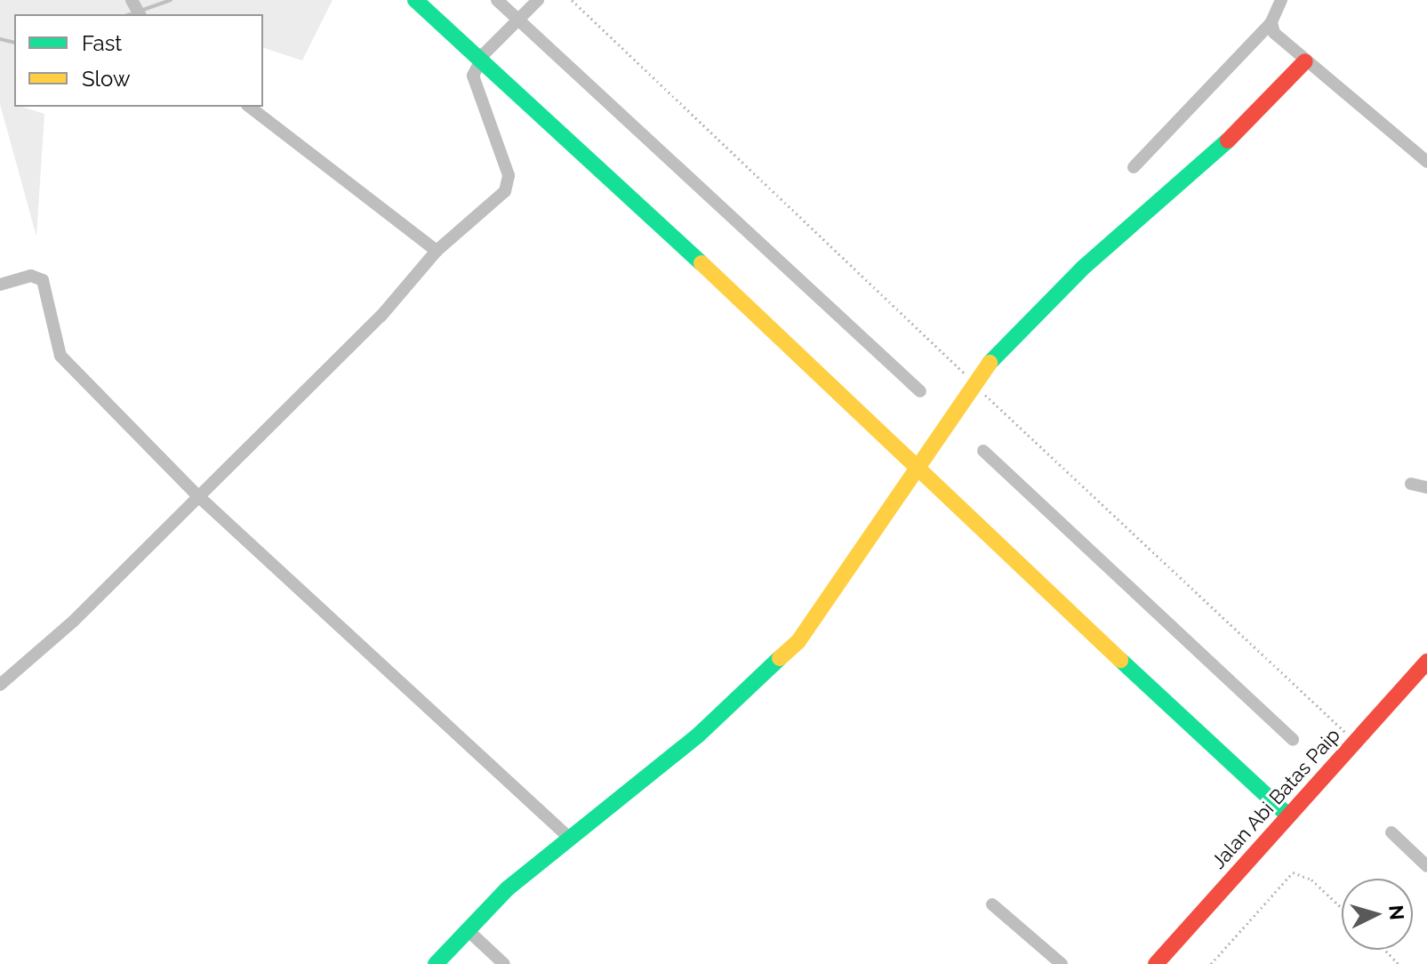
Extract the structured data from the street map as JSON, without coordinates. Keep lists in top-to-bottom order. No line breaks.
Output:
{"streets":{"street":["Jalan Abi Batas Paip"]},"legend":["Fast","Slow"],"north":"right"}
